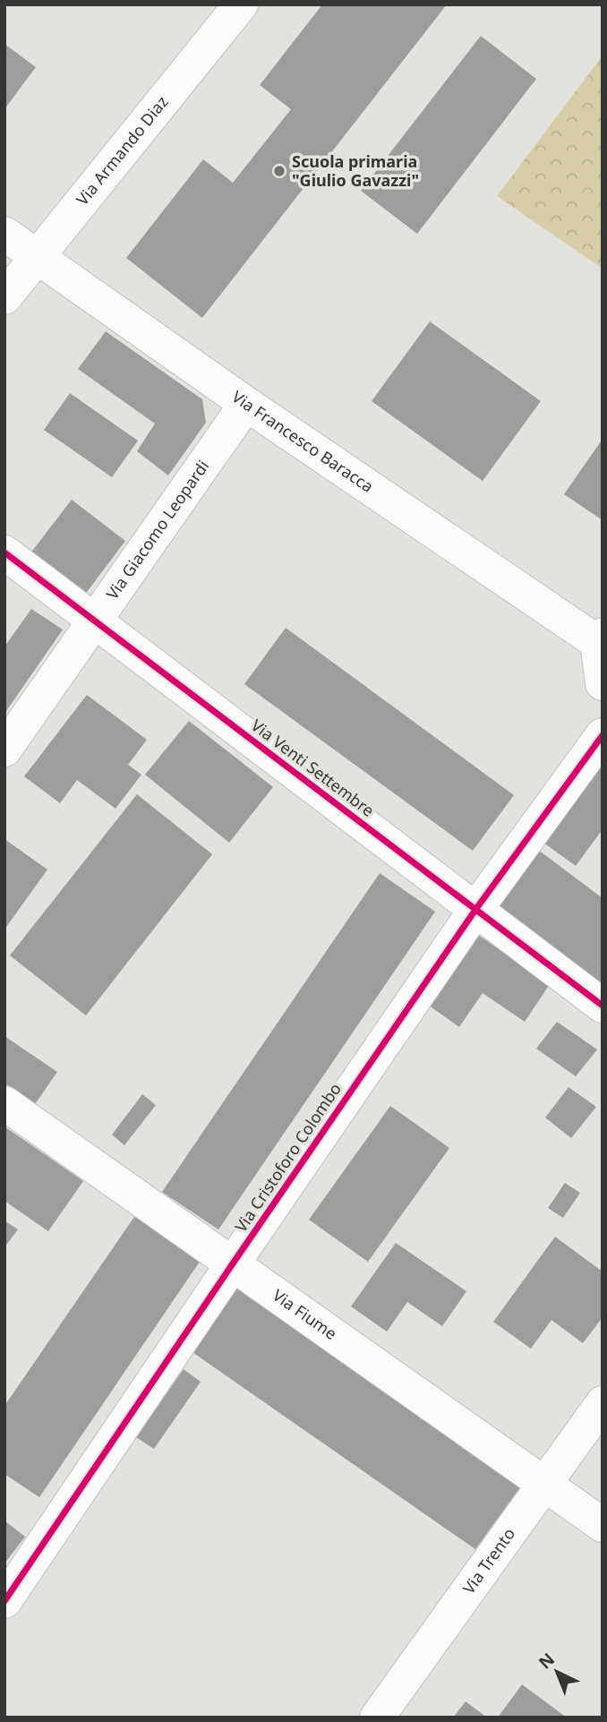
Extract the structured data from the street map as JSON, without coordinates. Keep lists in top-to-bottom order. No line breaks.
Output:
{"streets":{"street":["Via Armando Diaz","Via Francesco Baracca","Via Giacomo Leopardi","Via Venti Settembre","Via Cristoforo Colombo","Via Fiume","Via Trento"]},"crossings":[["Via Armando Diaz","Via Francesco Baracca"],["Via Francesco Baracca","Via Giacomo Leopardi"],["Via Giacomo Leopardi","Via Venti Settembre"],["Via Venti Settembre","Via Cristoforo Colombo"],["Via Cristoforo Colombo","Via Fiume"],["Via Fiume","Via Trento"]],"places":["Scuola primaria \"Giulio Gavazzi\""],"north":"top left"}
